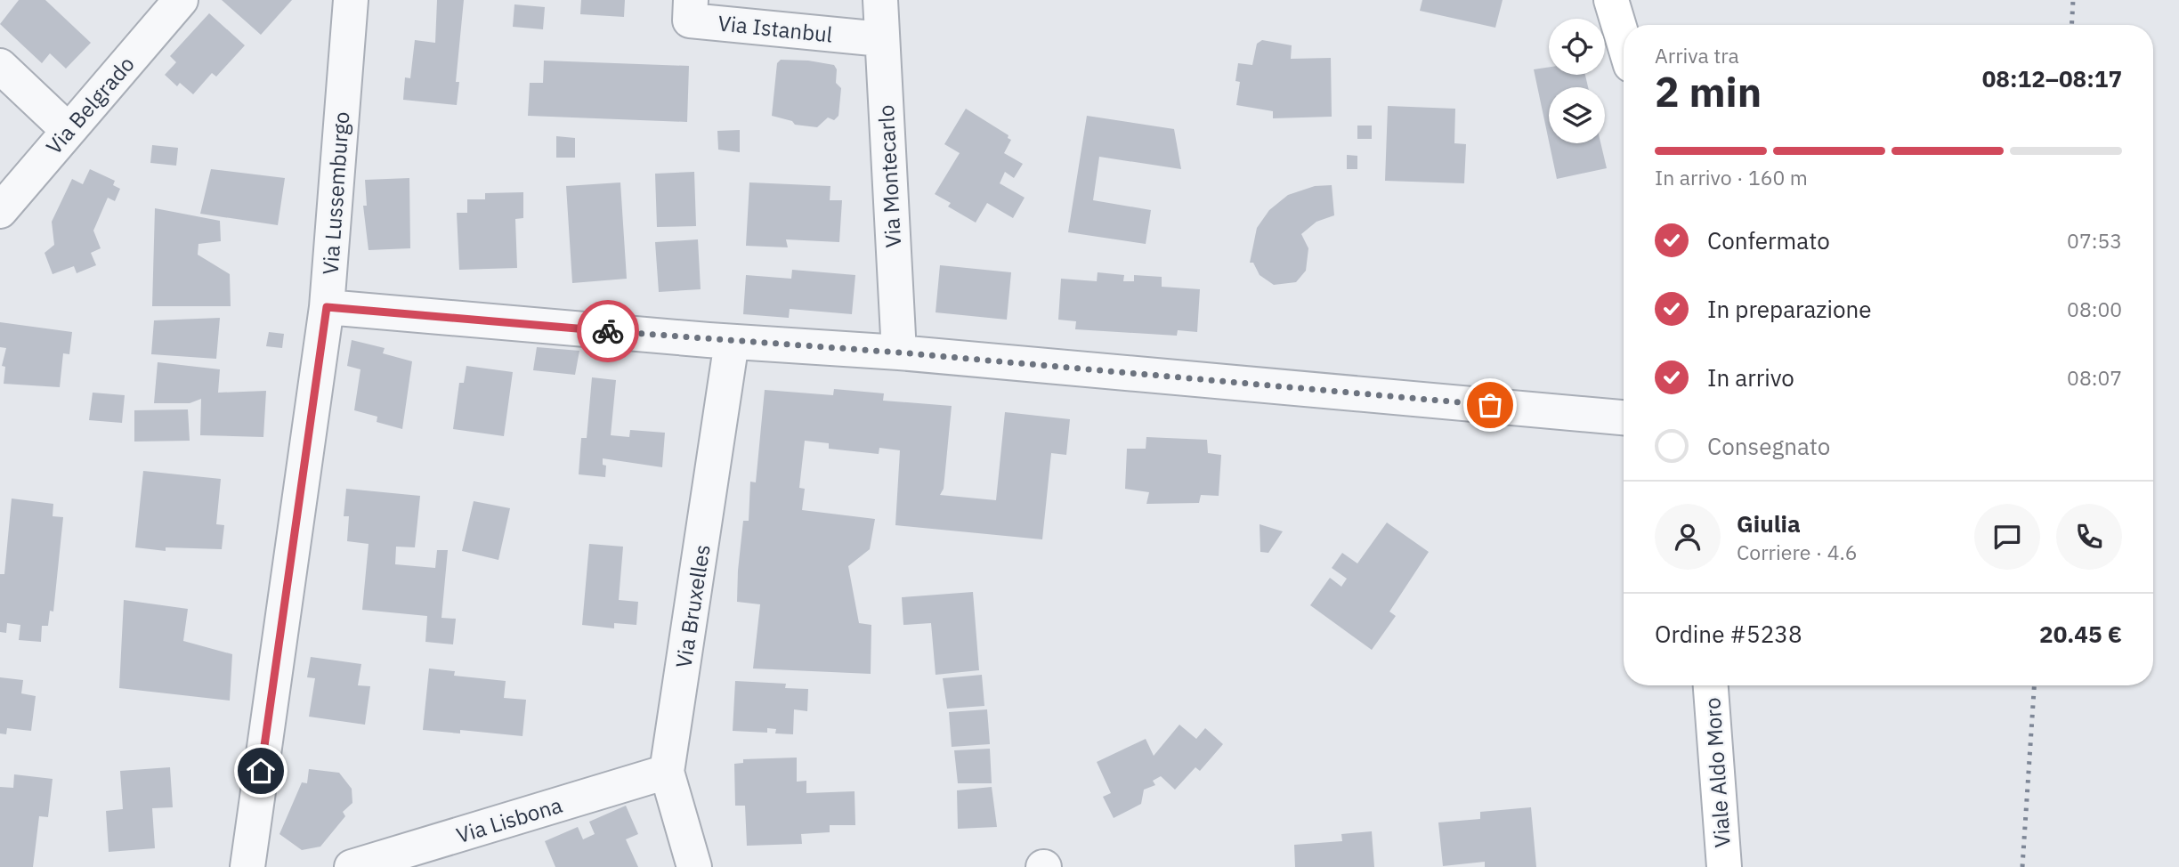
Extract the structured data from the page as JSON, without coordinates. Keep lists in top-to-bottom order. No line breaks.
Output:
{"streets":{"main road":["Viale Aldo Moro"],"street":["Via Istanbul","Via Belgrado","Via Montecarlo","Via Lussemburgo","Via Bruxelles","Via Lisbona"]},"crossings":[["Via Istanbul","Via Montecarlo"],["Via Bruxelles","Via Lisbona"]],"page":{"heading":["2 min","Arriva tra","08:12–08:17"],"panel":["Giulia","Corriere · 4.6","Ordine #5238","20.45 €"],"bar":"In arrivo · 160 m","list":[["Confermato","07:53"],["In preparazione","08:00"],["In arrivo","08:07"],"Consegnato"]}}
